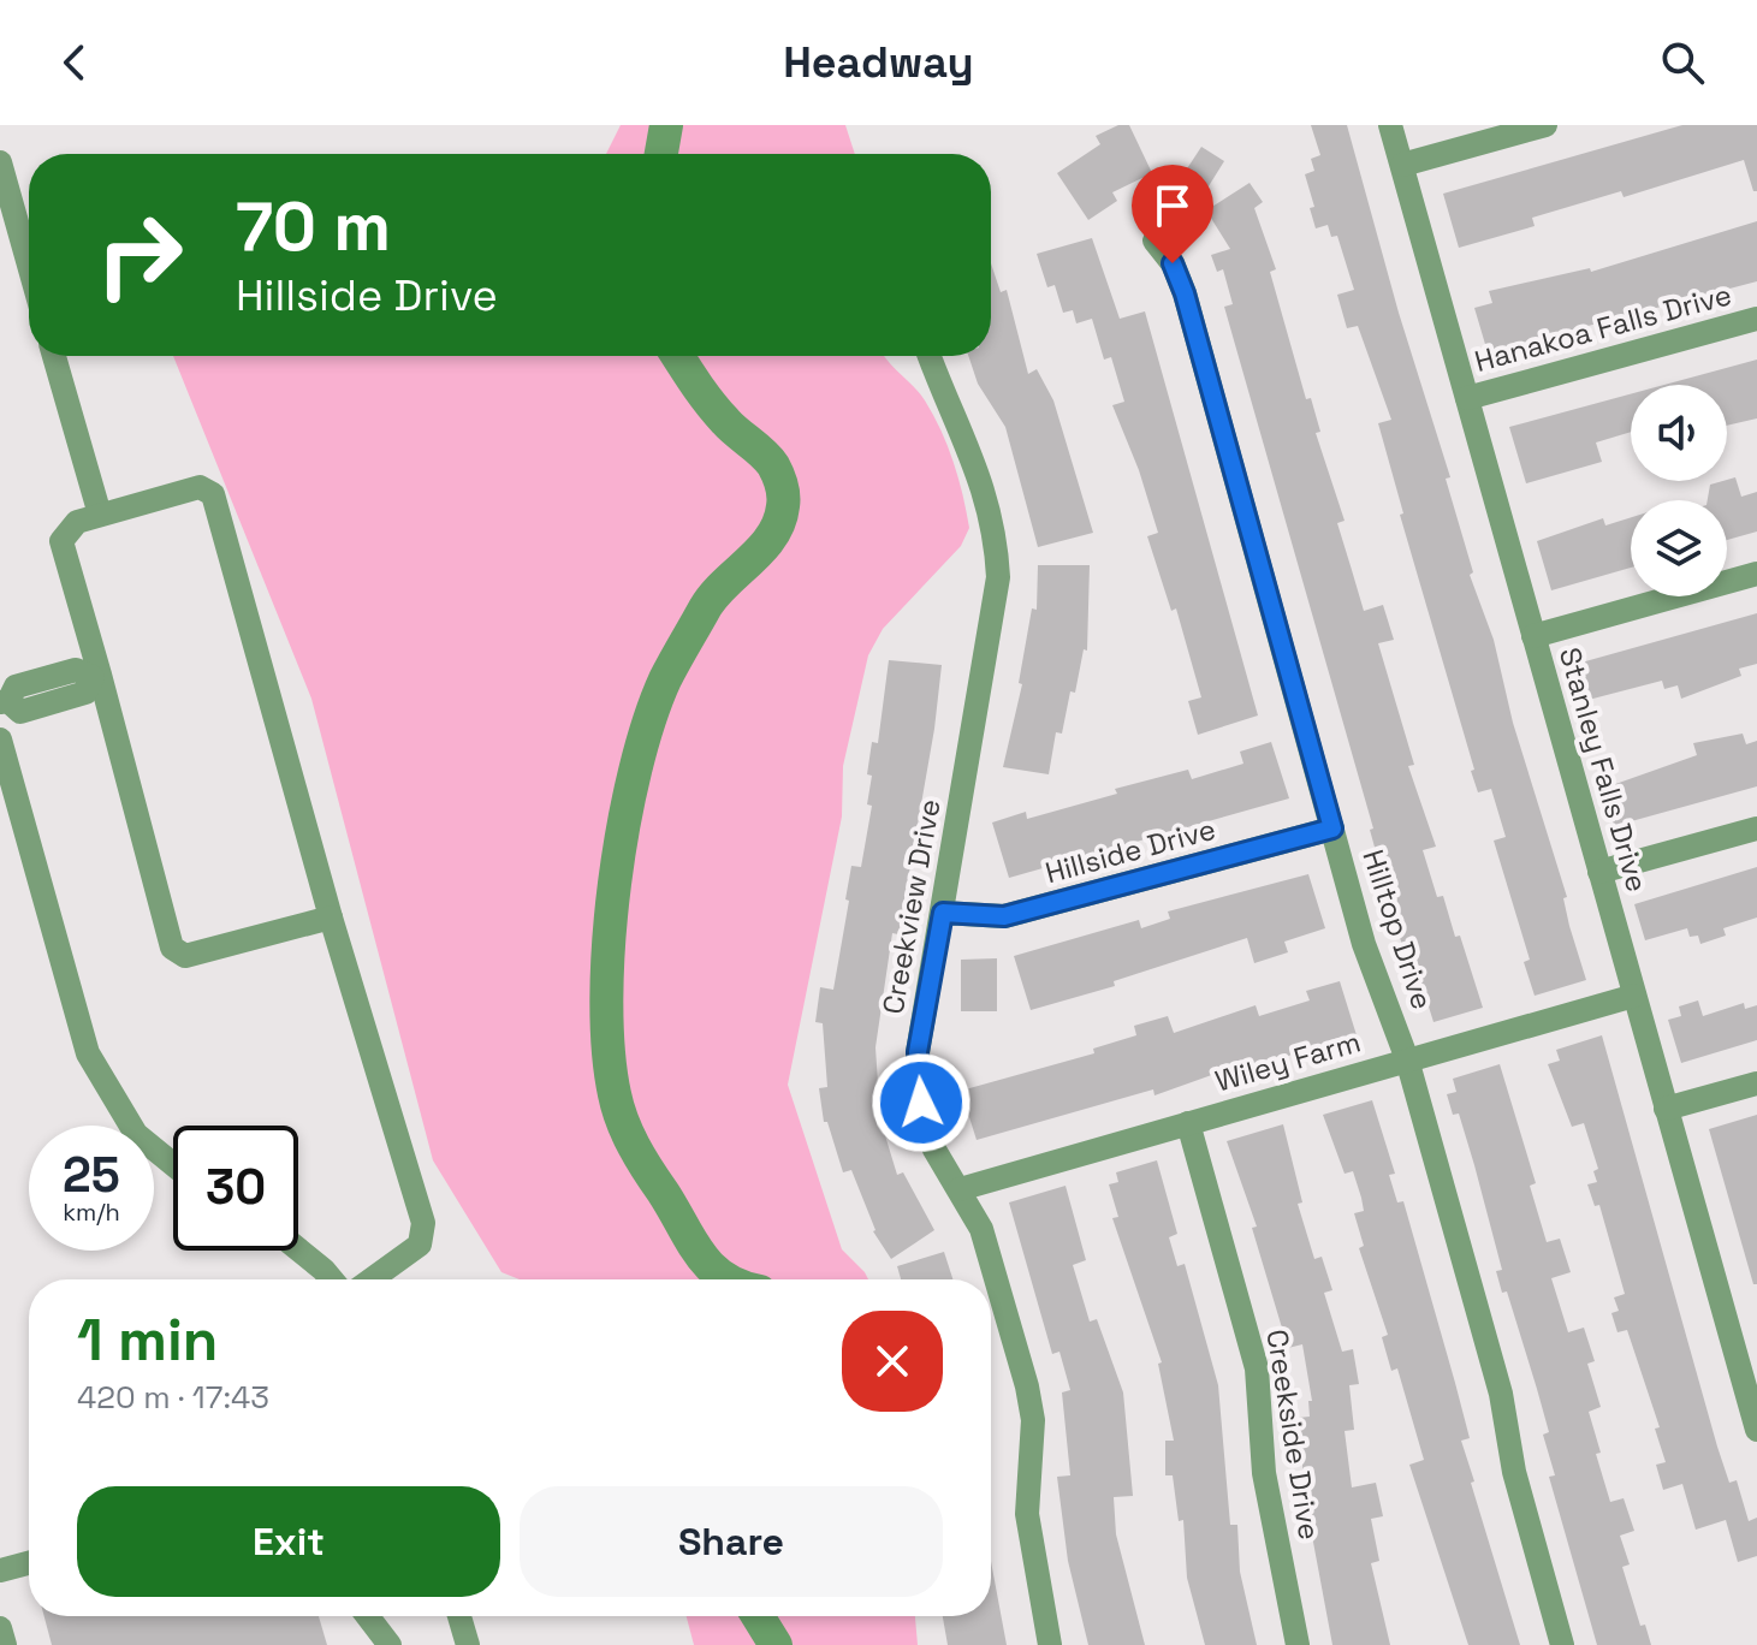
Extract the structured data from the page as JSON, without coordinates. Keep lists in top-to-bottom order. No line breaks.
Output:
{"streets":{"street":["Hanakoa Falls Drive","Stanley Falls Drive","Hillside Drive","Creekview Drive","Hilltop Drive","Wiley Farm","Creekside Drive"]},"crossings":[["Hanakoa Falls Drive","Stanley Falls Drive"],["Stanley Falls Drive","Wiley Farm"],["Hillside Drive","Creekview Drive"],["Hillside Drive","Hilltop Drive"],["Creekview Drive","Wiley Farm"],["Hilltop Drive","Wiley Farm"],["Wiley Farm","Creekside Drive"]],"page":{"header":"Headway","turn":["70 m","Hillside Drive"],"speed":"25 km/h","limit":"30","heading":["1 min","420 m · 17:43"],"buttons":["Exit","Share"]}}
